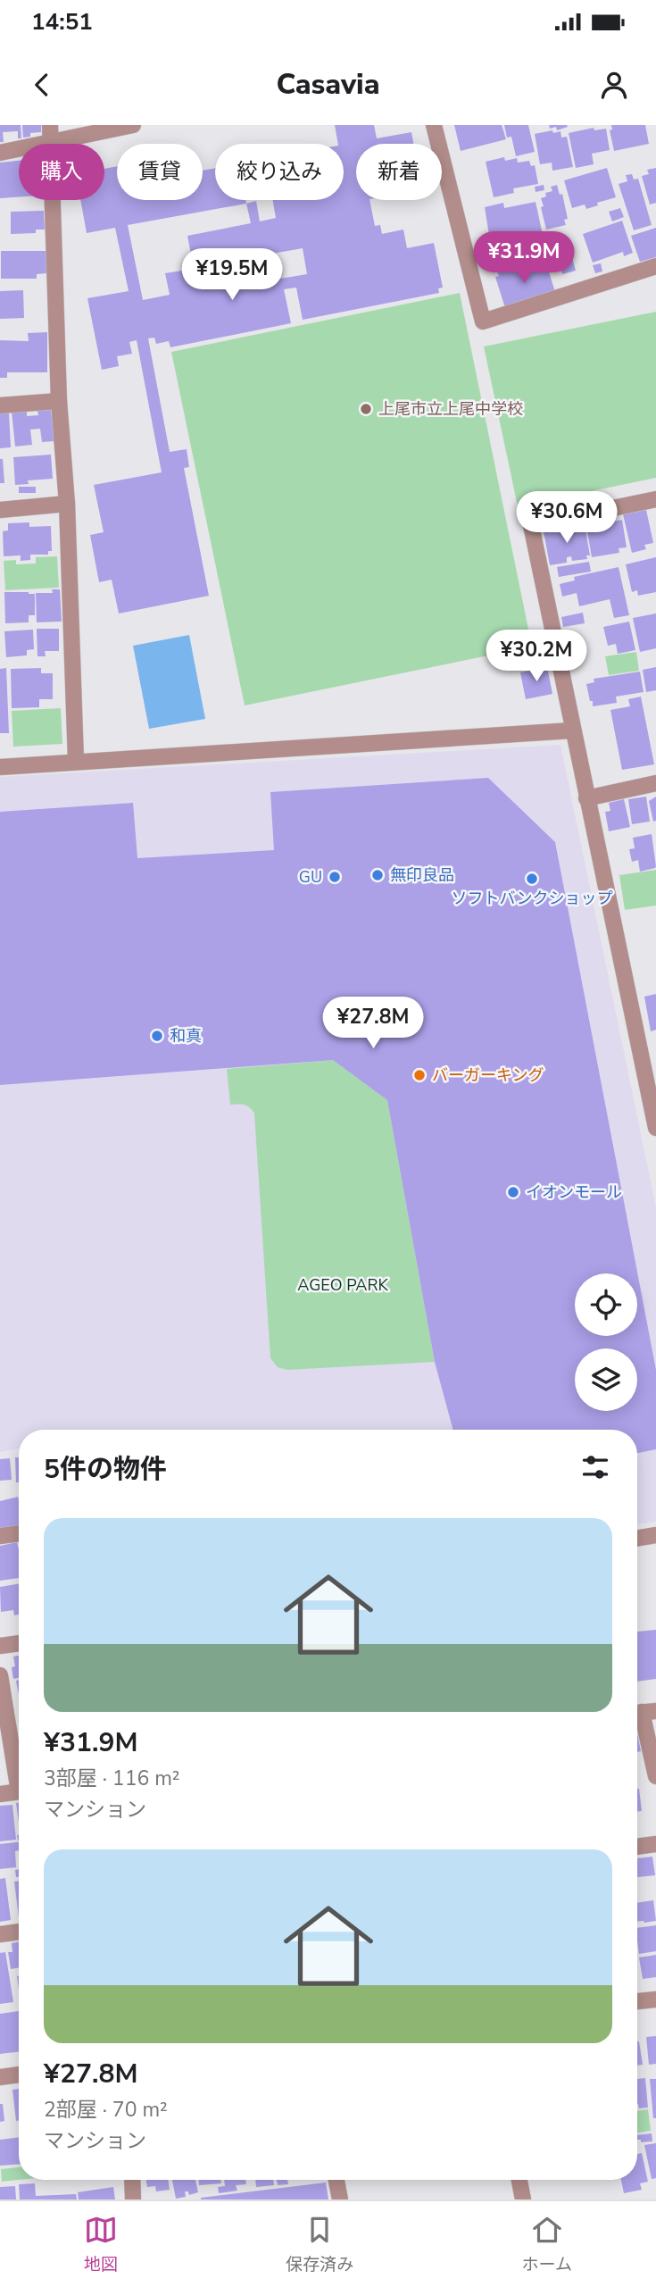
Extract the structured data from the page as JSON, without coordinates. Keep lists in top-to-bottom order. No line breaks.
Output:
{"parks":["AGEO PARK"],"places":["上尾市立上尾中学校","無印良品","GU","ソフトバンクショップ","和真","バーガーキング","イオンモール"],"page":{"status":"14:51","header":"Casavia","chip":["購入","賃貸","絞り込み","新着"],"price":["¥31.9M","¥19.5M","¥30.6M","¥30.2M","¥27.8M"],"heading":"5件の物件","list":[{"name":"¥31.9M","note":"3部屋 · 116 m² · マンション"},{"name":"¥27.8M","note":"2部屋 · 70 m² · マンション"}],"tabs":["地図","保存済み","ホーム"]}}
